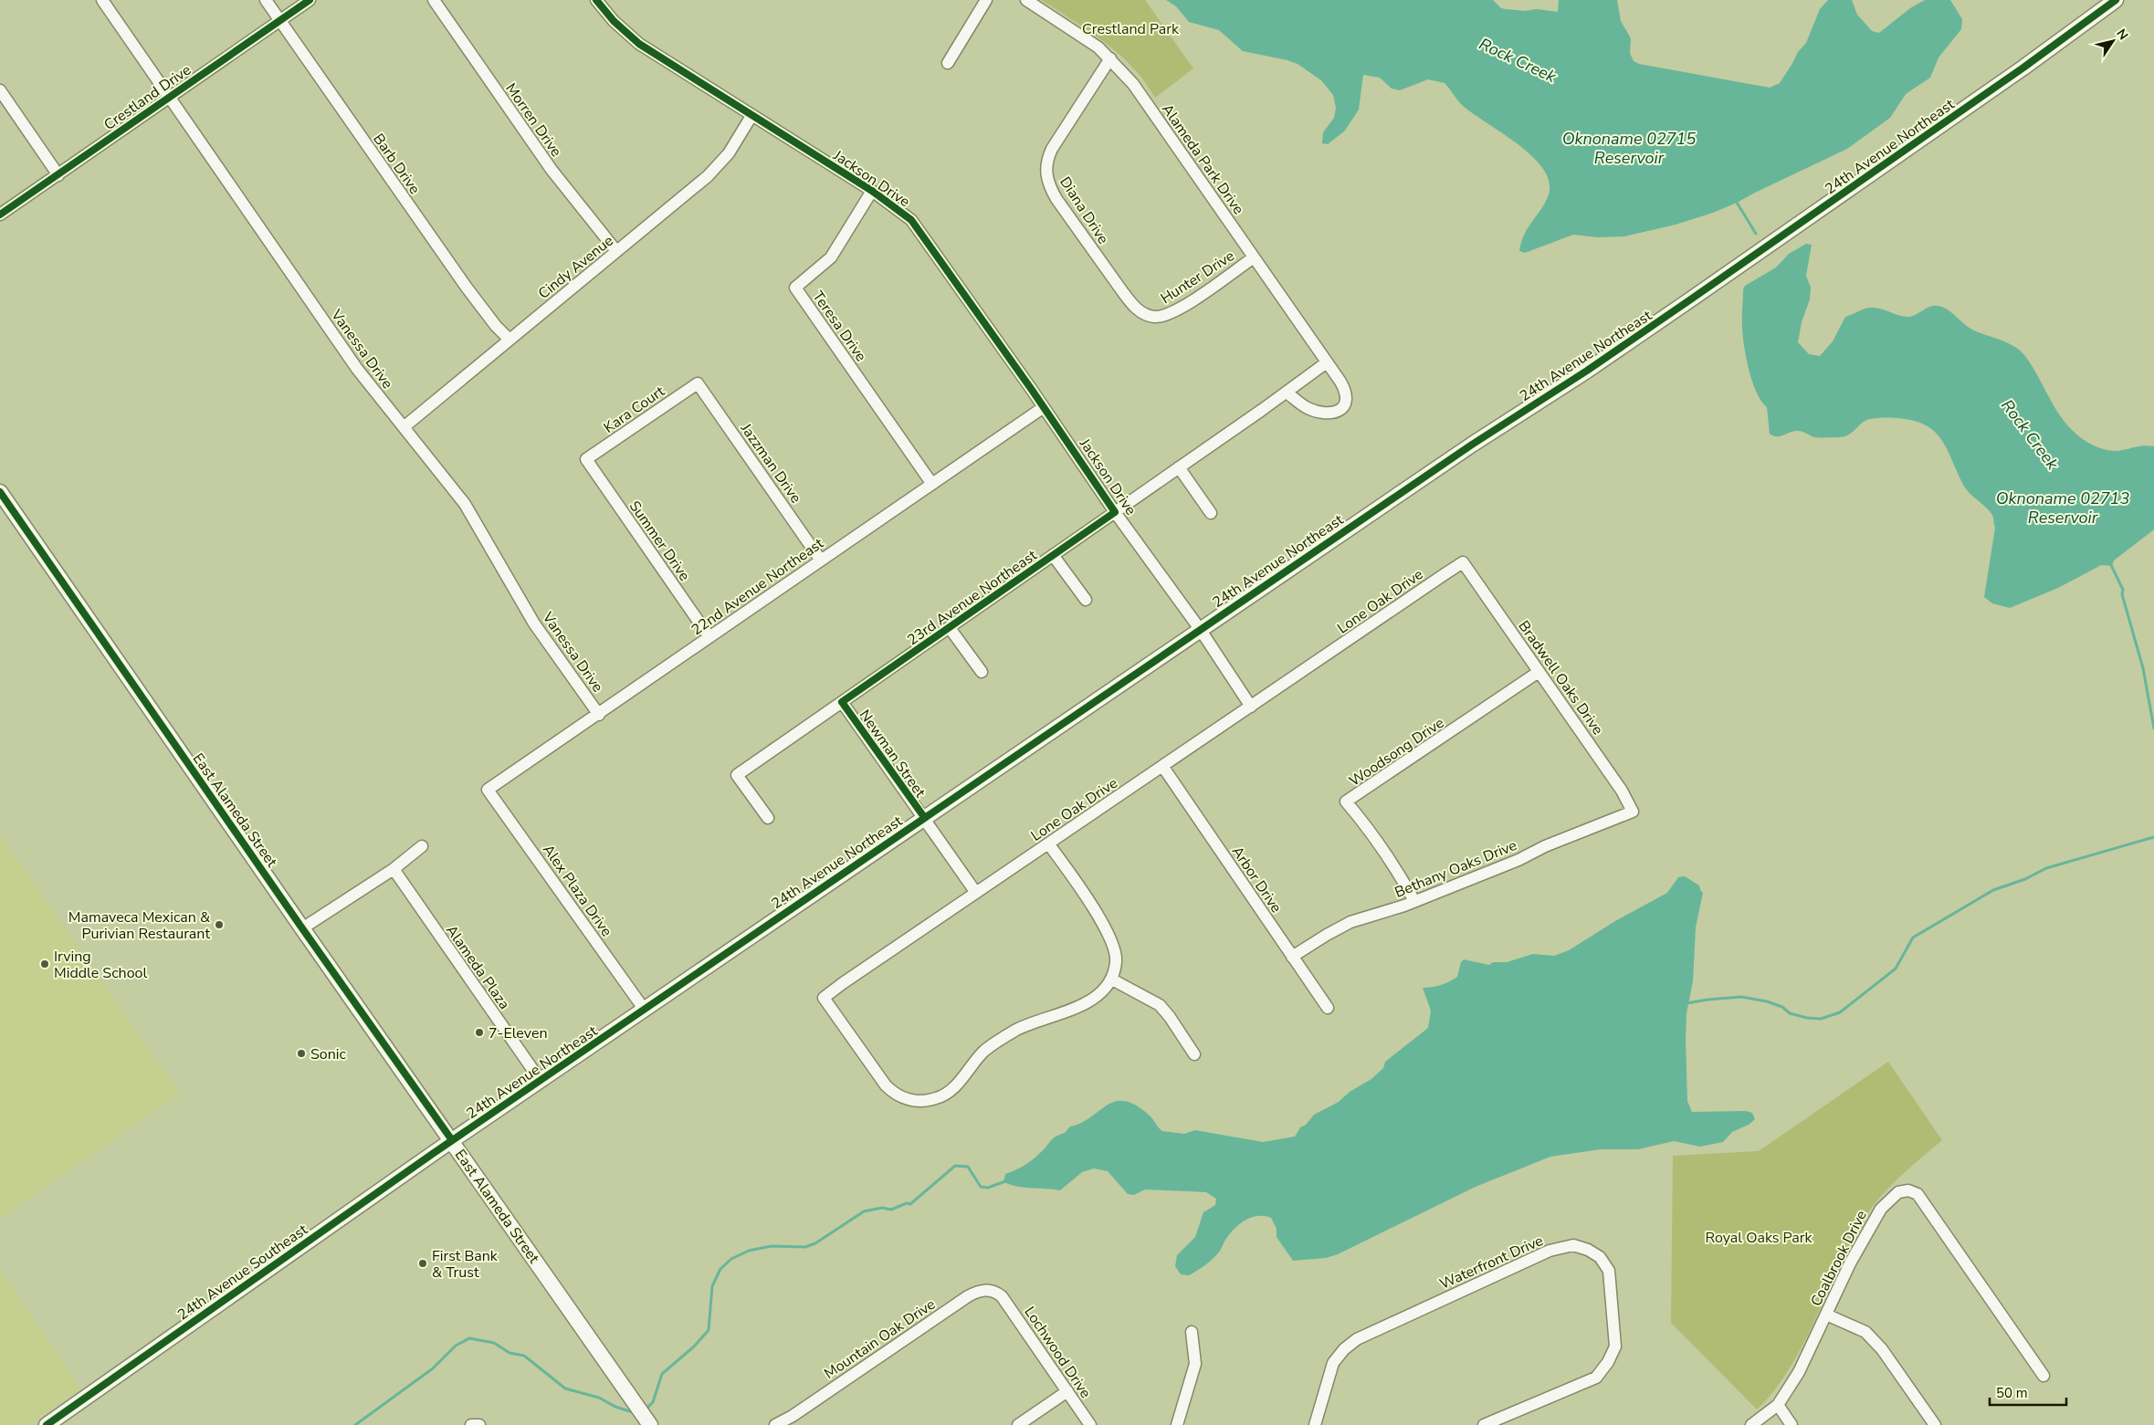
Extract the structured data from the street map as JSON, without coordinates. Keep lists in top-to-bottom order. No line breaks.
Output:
{"streets":{"street":["Crestland Drive","Morren Drive","24th Avenue Northeast","Alameda Park Drive","Barb Drive","Jackson Drive","Diana Drive","Cindy Avenue","Hunter Drive","Teresa Drive","Vanessa Drive","Kara Court","Jazzman Drive","Summer Drive","22nd Avenue Northeast","23rd Avenue Northeast","Lone Oak Drive","Bradwell Oaks Drive","Woodsong Drive","Newman Street","East Alameda Street","Bethany Oaks Drive","Arbor Drive","Alex Plaza Drive","Alameda Plaza","Coalbrook Drive","Waterfront Drive","24th Avenue Southeast","Mountain Oak Drive","Lochwood Drive"]},"crossings":[["Crestland Drive","Barb Drive"],["Crestland Drive","Vanessa Drive"],["Morren Drive","Cindy Avenue"],["24th Avenue Northeast","Jackson Drive"],["24th Avenue Northeast","Newman Street"],["24th Avenue Northeast","East Alameda Street"],["24th Avenue Northeast","Alex Plaza Drive"],["24th Avenue Northeast","Alameda Plaza"],["24th Avenue Northeast","24th Avenue Southeast"],["Alameda Park Drive","Diana Drive"],["Alameda Park Drive","Hunter Drive"],["Alameda Park Drive","23rd Avenue Northeast"],["Barb Drive","Cindy Avenue"],["Jackson Drive","Cindy Avenue"],["Jackson Drive","Teresa Drive"],["Jackson Drive","22nd Avenue Northeast"],["Jackson Drive","23rd Avenue Northeast"],["Jackson Drive","Lone Oak Drive"],["Diana Drive","Hunter Drive"],["Cindy Avenue","Vanessa Drive"],["Teresa Drive","22nd Avenue Northeast"],["Vanessa Drive","22nd Avenue Northeast"],["Kara Court","Jazzman Drive"],["Kara Court","Summer Drive"],["Jazzman Drive","22nd Avenue Northeast"],["Summer Drive","22nd Avenue Northeast"],["22nd Avenue Northeast","Alex Plaza Drive"],["23rd Avenue Northeast","Newman Street"],["Lone Oak Drive","Bradwell Oaks Drive"],["Lone Oak Drive","Newman Street"],["Lone Oak Drive","Arbor Drive"],["Bradwell Oaks Drive","Woodsong Drive"],["Bradwell Oaks Drive","Bethany Oaks Drive"],["Woodsong Drive","Bethany Oaks Drive"],["East Alameda Street","24th Avenue Southeast"],["Bethany Oaks Drive","Arbor Drive"],["Mountain Oak Drive","Lochwood Drive"]],"water":["Rock Creek","Oknoname 02715 Reservoir","Oknoname 02713 Reservoir"],"parks":["Crestland Park","Royal Oaks Park"],"places":["Mamaveca Mexican & Purivian Restaurant","Irving Middle School","7-Eleven","Sonic","First Bank & Trust"],"scale_bar":"50 m","north":"top right"}
